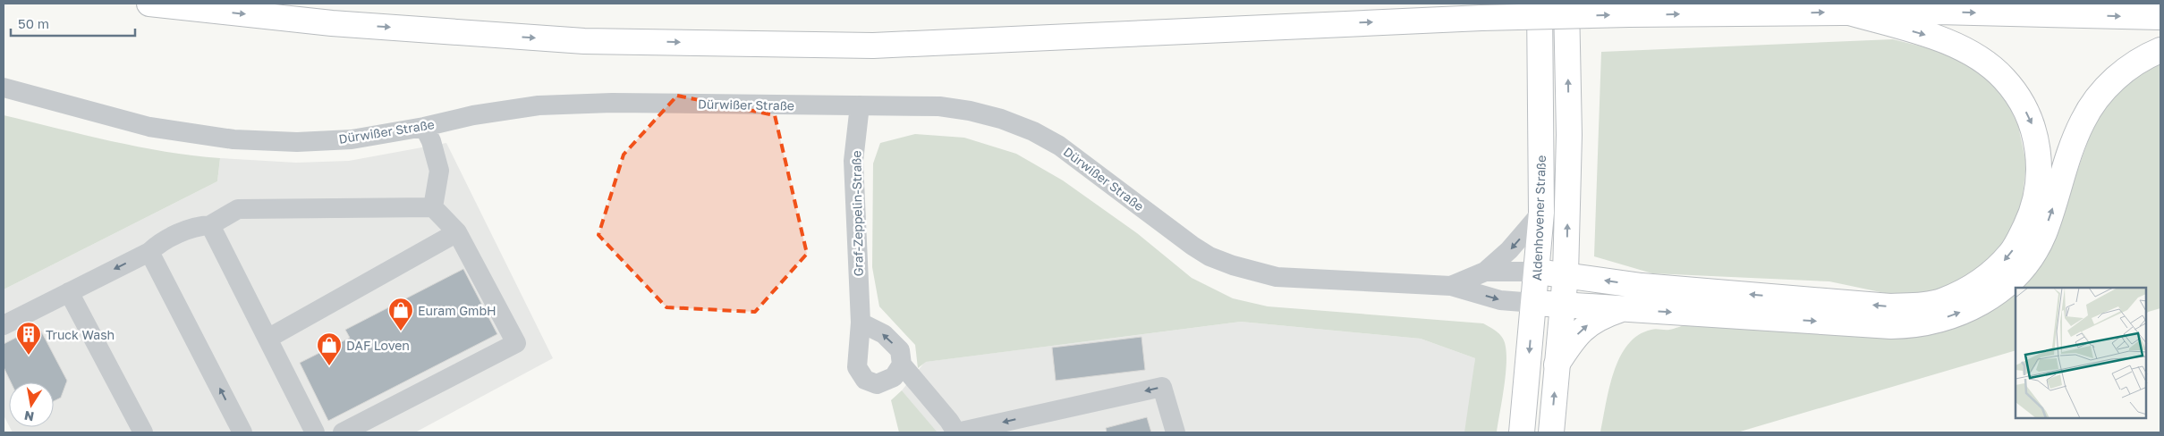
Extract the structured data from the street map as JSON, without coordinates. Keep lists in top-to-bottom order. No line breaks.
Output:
{"streets":{"main road":["Aldenhovener Straße"],"street":["Dürwißer Straße","Graf-Zeppelin-Straße"]},"crossings":[["Dürwißer Straße","Graf-Zeppelin-Straße"],["Dürwißer Straße","Aldenhovener Straße"]],"places":{"shop":["Euram GmbH","DAF Loven"],"building":["Truck Wash"]},"scale_bar":"50 m","north":"bottom"}
